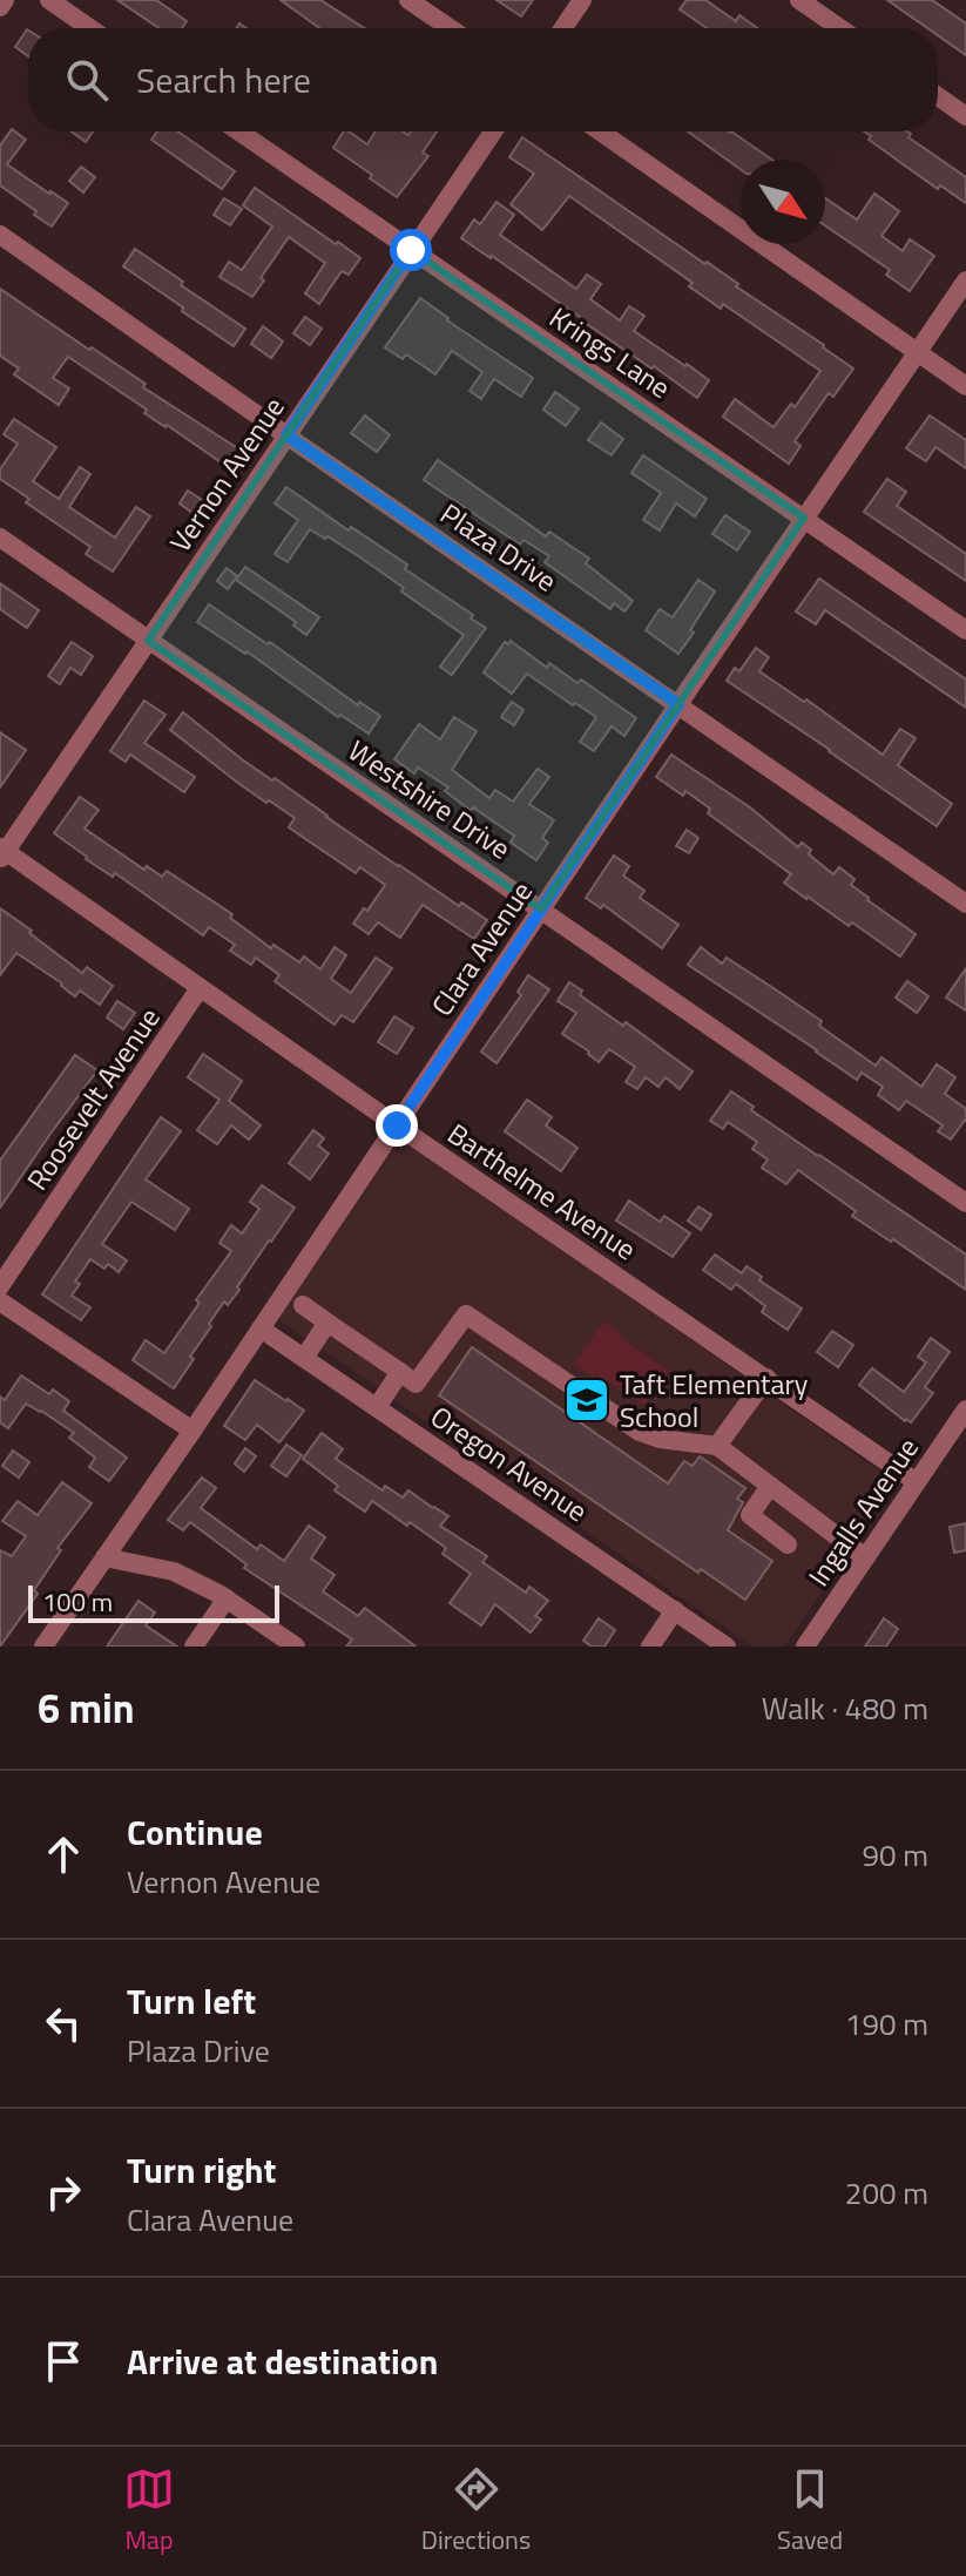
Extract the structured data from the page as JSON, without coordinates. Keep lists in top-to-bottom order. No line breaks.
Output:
{"streets":{"street":["Krings Lane","Vernon Avenue","Plaza Drive","Westshire Drive","Clara Avenue","Roosevelt Avenue","Barthelme Avenue","Oregon Avenue","Ingalls Avenue"]},"crossings":[["Krings Lane","Vernon Avenue"],["Krings Lane","Clara Avenue"],["Vernon Avenue","Plaza Drive"],["Vernon Avenue","Westshire Drive"],["Vernon Avenue","Barthelme Avenue"],["Plaza Drive","Clara Avenue"],["Westshire Drive","Clara Avenue"],["Clara Avenue","Barthelme Avenue"],["Clara Avenue","Oregon Avenue"],["Roosevelt Avenue","Barthelme Avenue"],["Barthelme Avenue","Ingalls Avenue"]],"places":{"school or university":["Taft Elementary School"]},"scale_bar":"100 m","north":"bottom right","page":{"search":"Search here","scale":"100 m","heading":["6 min","Walk · 480 m"],"list":[["Continue","Vernon Avenue","90 m"],["Turn left","Plaza Drive","190 m"],["Turn right","Clara Avenue","200 m"],"Arrive at destination"],"nav":["Map","Directions","Saved"]}}
